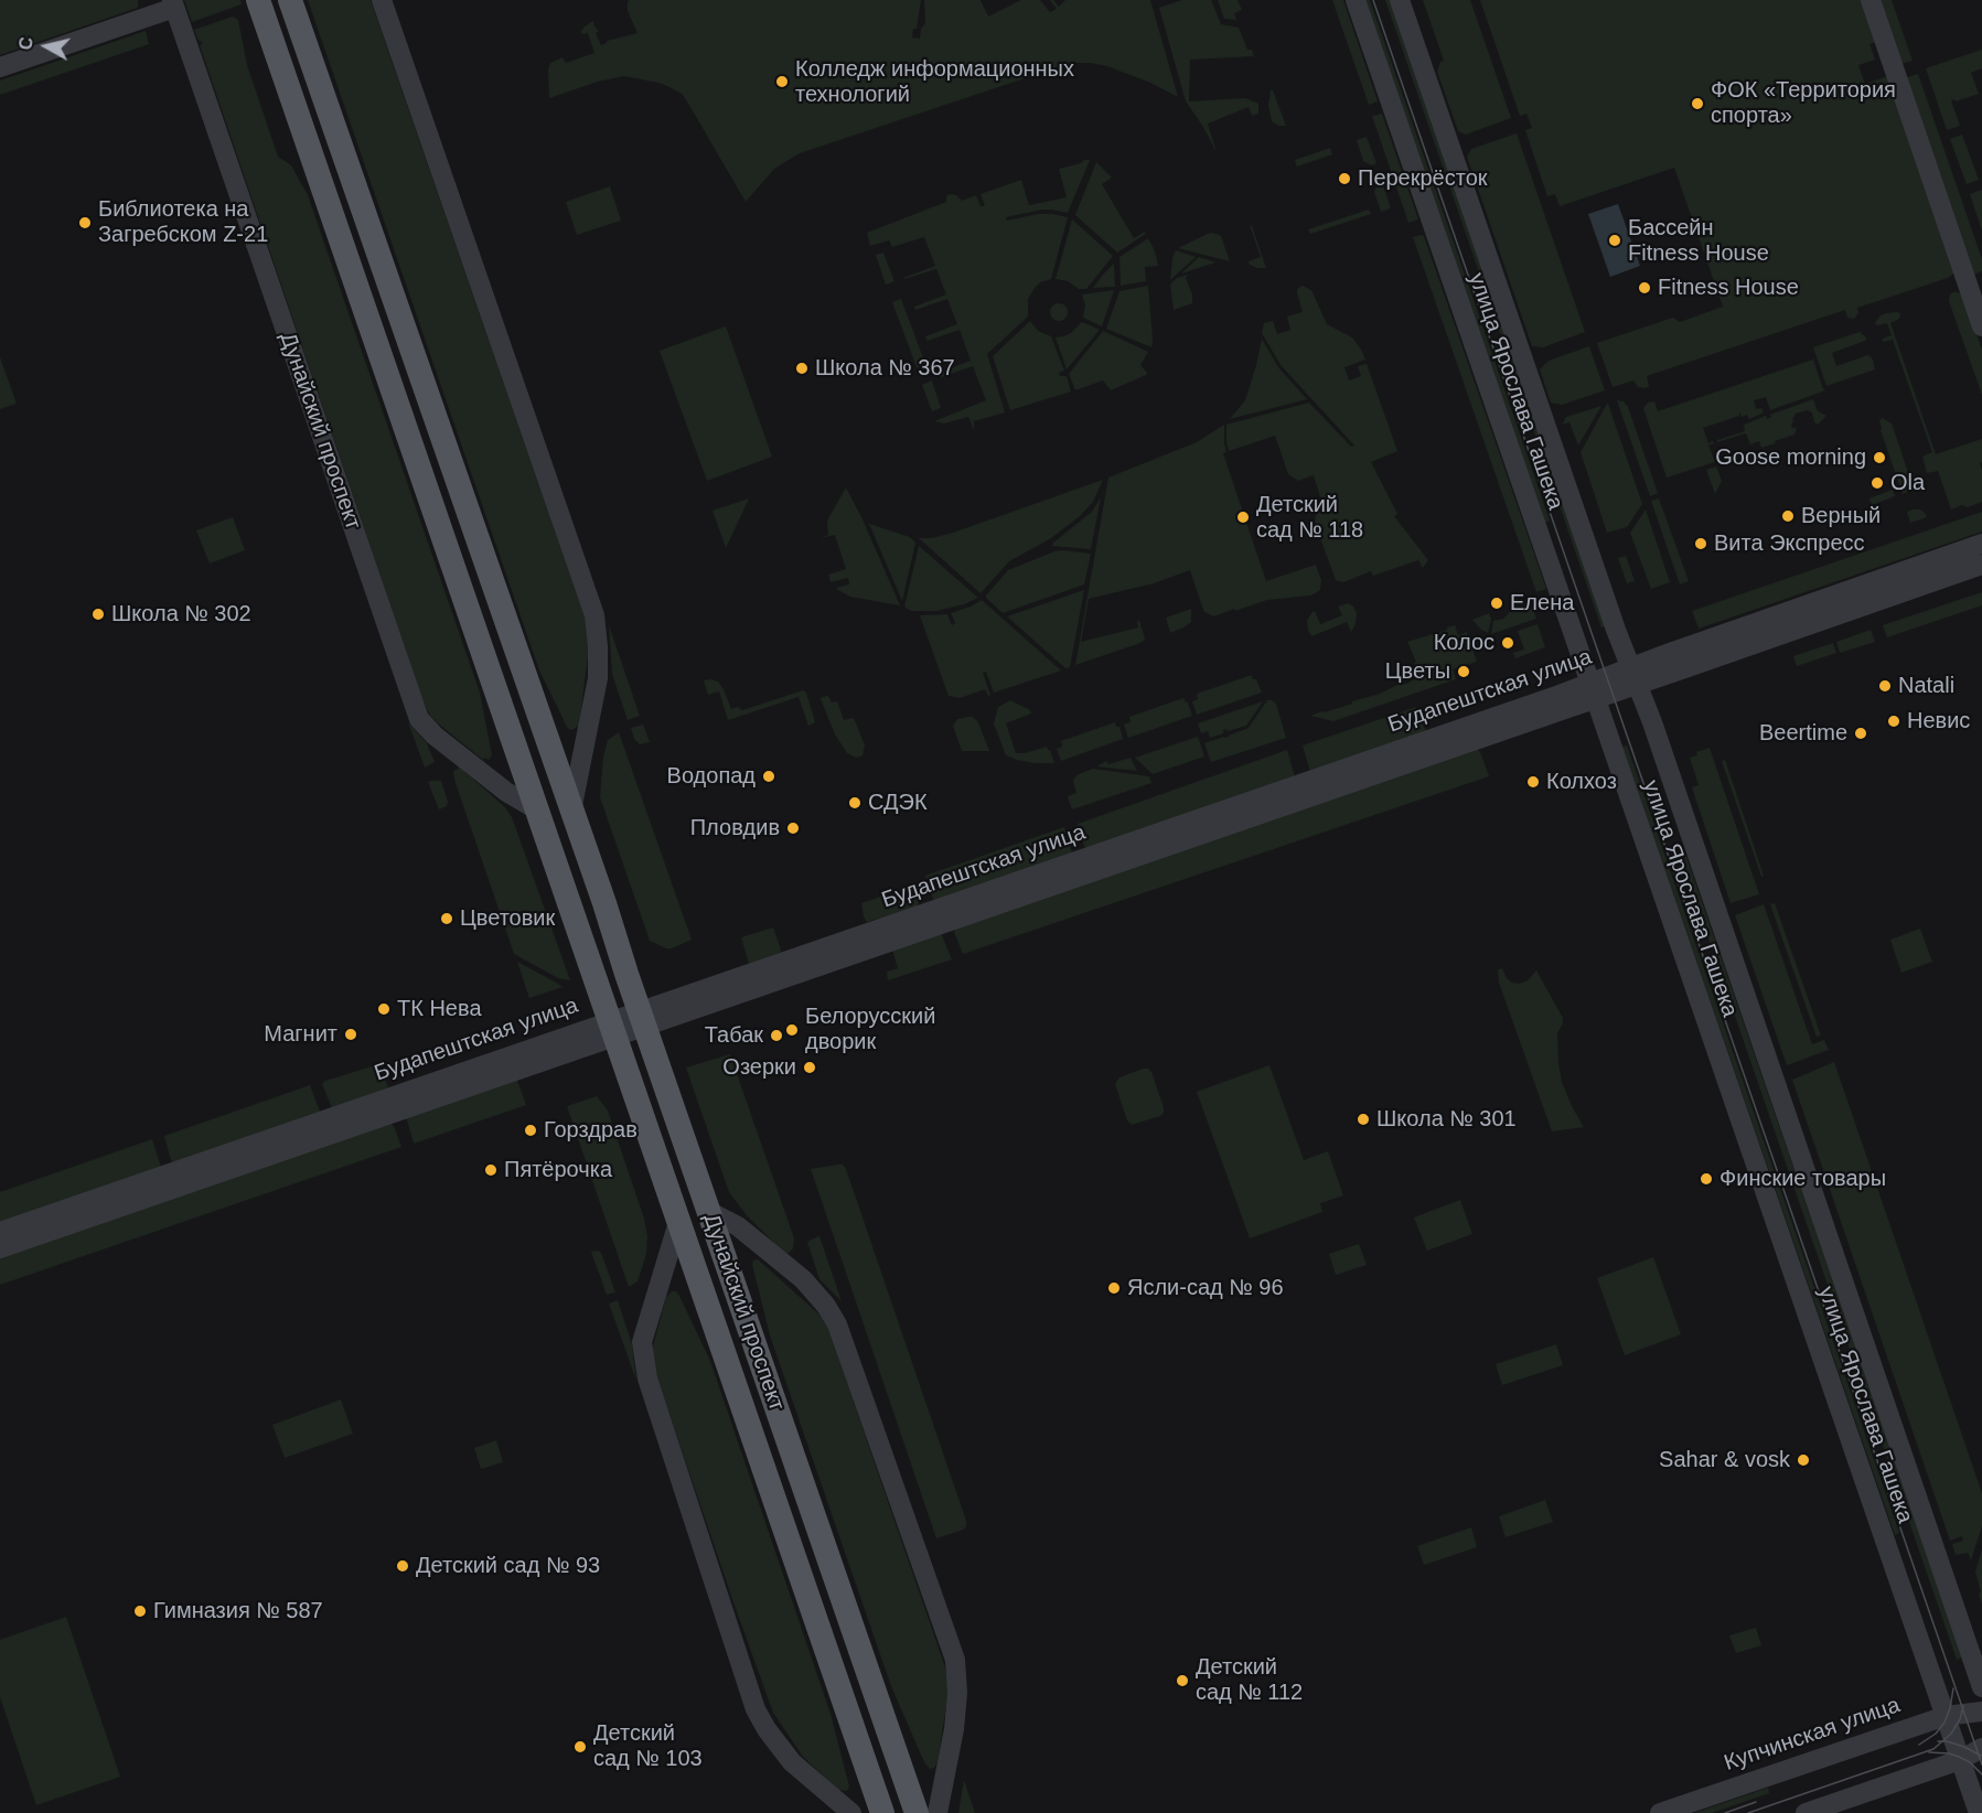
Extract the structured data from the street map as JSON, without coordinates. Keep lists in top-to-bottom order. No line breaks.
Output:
{"streets":{"main road":["Дунайский проспект"],"street":["улица Ярослава Гашека","Будапештская улица","Купчинская улица"]},"crossings":[["улица Ярослава Гашека","Будапештская улица"],["улица Ярослава Гашека","Купчинская улица"],["Дунайский проспект","Будапештская улица"]],"places":["Колледж информационных технологий","ФОК «Территория спорта»","Перекрёсток","Библиотека на Загребском Z-21","Бассейн Fitness House","Fitness House","Школа № 367","Goose morning","Ola","Верный","Детский сад № 118","Вита Экспресс","Елена","Школа № 302","Колос","Цветы","Natali","Невис","Beertime","Водопад","Колхоз","СДЭК","Пловдив","Цветовик","ТК Нева","Белорусский дворик","Магнит","Табак","Озерки","Школа № 301","Горздрав","Пятёрочка","Финские товары","Ясли-сад № 96","Sahar & vosk","Детский сад № 93","Гимназия № 587","Детский сад № 112","Детский сад № 103"],"north":"left"}
